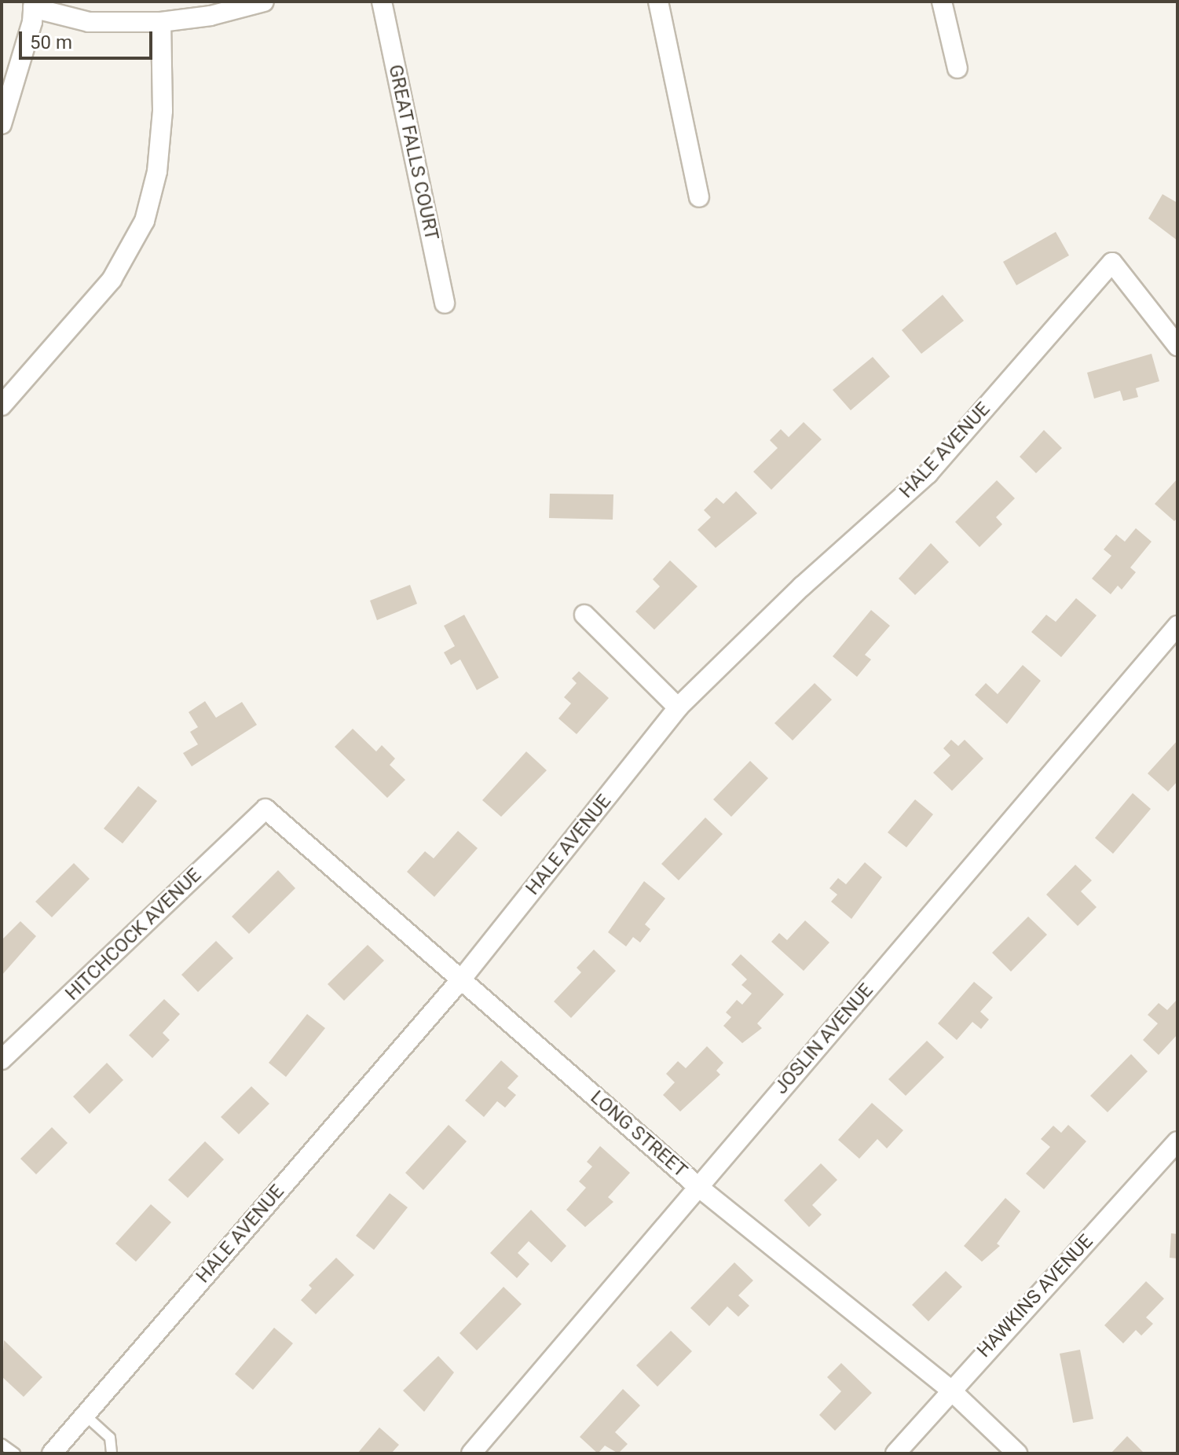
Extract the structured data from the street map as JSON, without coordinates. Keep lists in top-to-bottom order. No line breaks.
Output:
{"streets":{"street":["GREAT FALLS COURT","HALE AVENUE","HITCHCOCK AVENUE","JOSLIN AVENUE","LONG STREET","HAWKINS AVENUE"]},"crossings":[["HALE AVENUE","LONG STREET"],["HITCHCOCK AVENUE","LONG STREET"],["JOSLIN AVENUE","LONG STREET"],["LONG STREET","HAWKINS AVENUE"]],"scale_bar":"50 m"}
